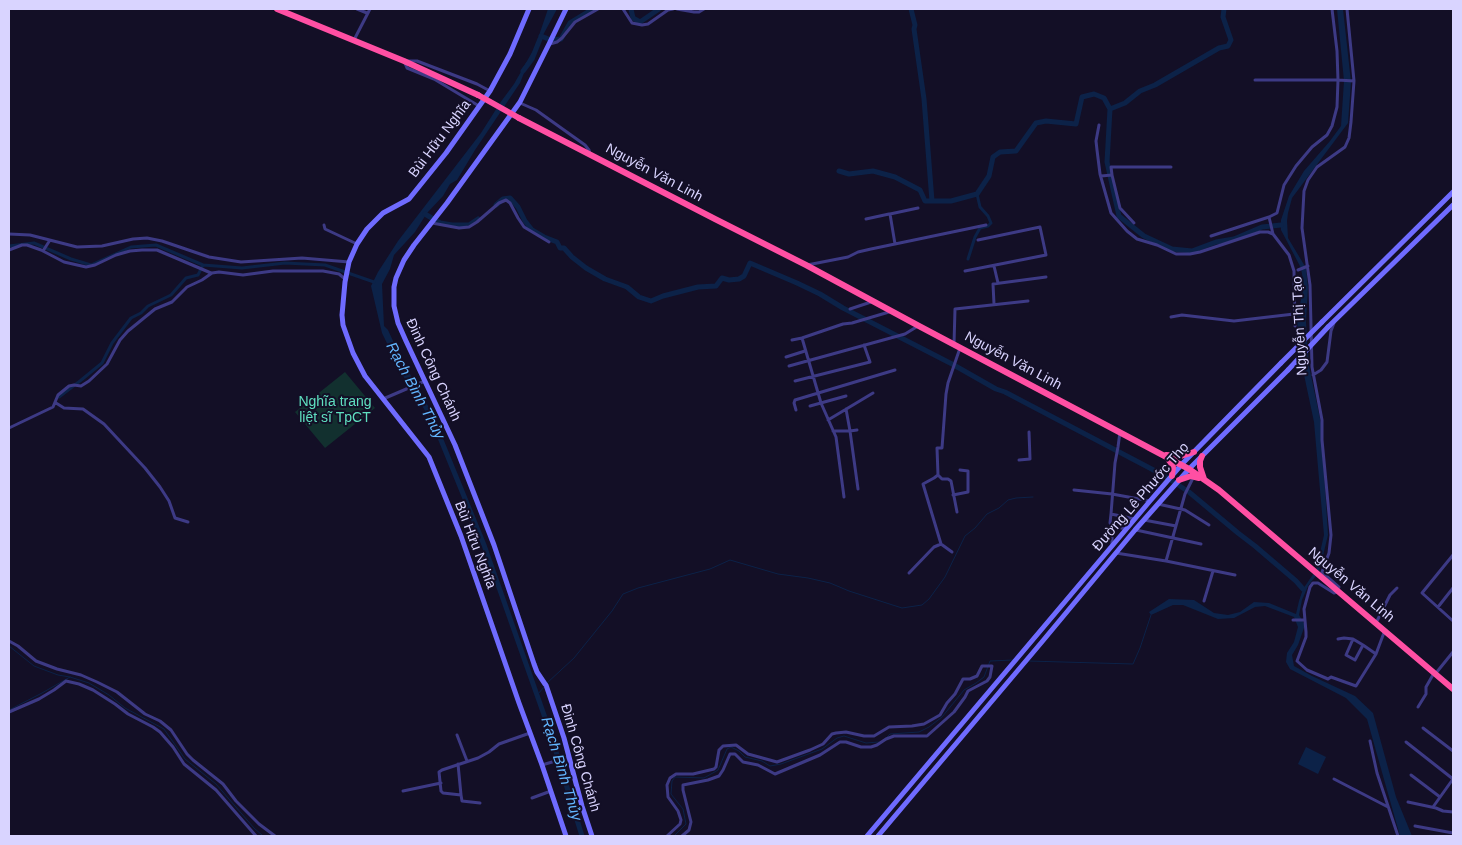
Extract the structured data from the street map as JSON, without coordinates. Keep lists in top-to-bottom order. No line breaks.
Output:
{"streets":{"highway":["Nguyễn Văn Linh"],"street":["Bùi Hữu Nghĩa","Nguyễn Thị Tạo","Đinh Công Chánh","Đường Lê Phước Thọ"]},"crossings":[["Nguyễn Văn Linh","Nguyễn Thị Tạo"],["Nguyễn Văn Linh","Đường Lê Phước Thọ"]],"water":["Rạch Bình Thủy"],"parks":["Nghĩa trang liệt sĩ TpCT"]}
